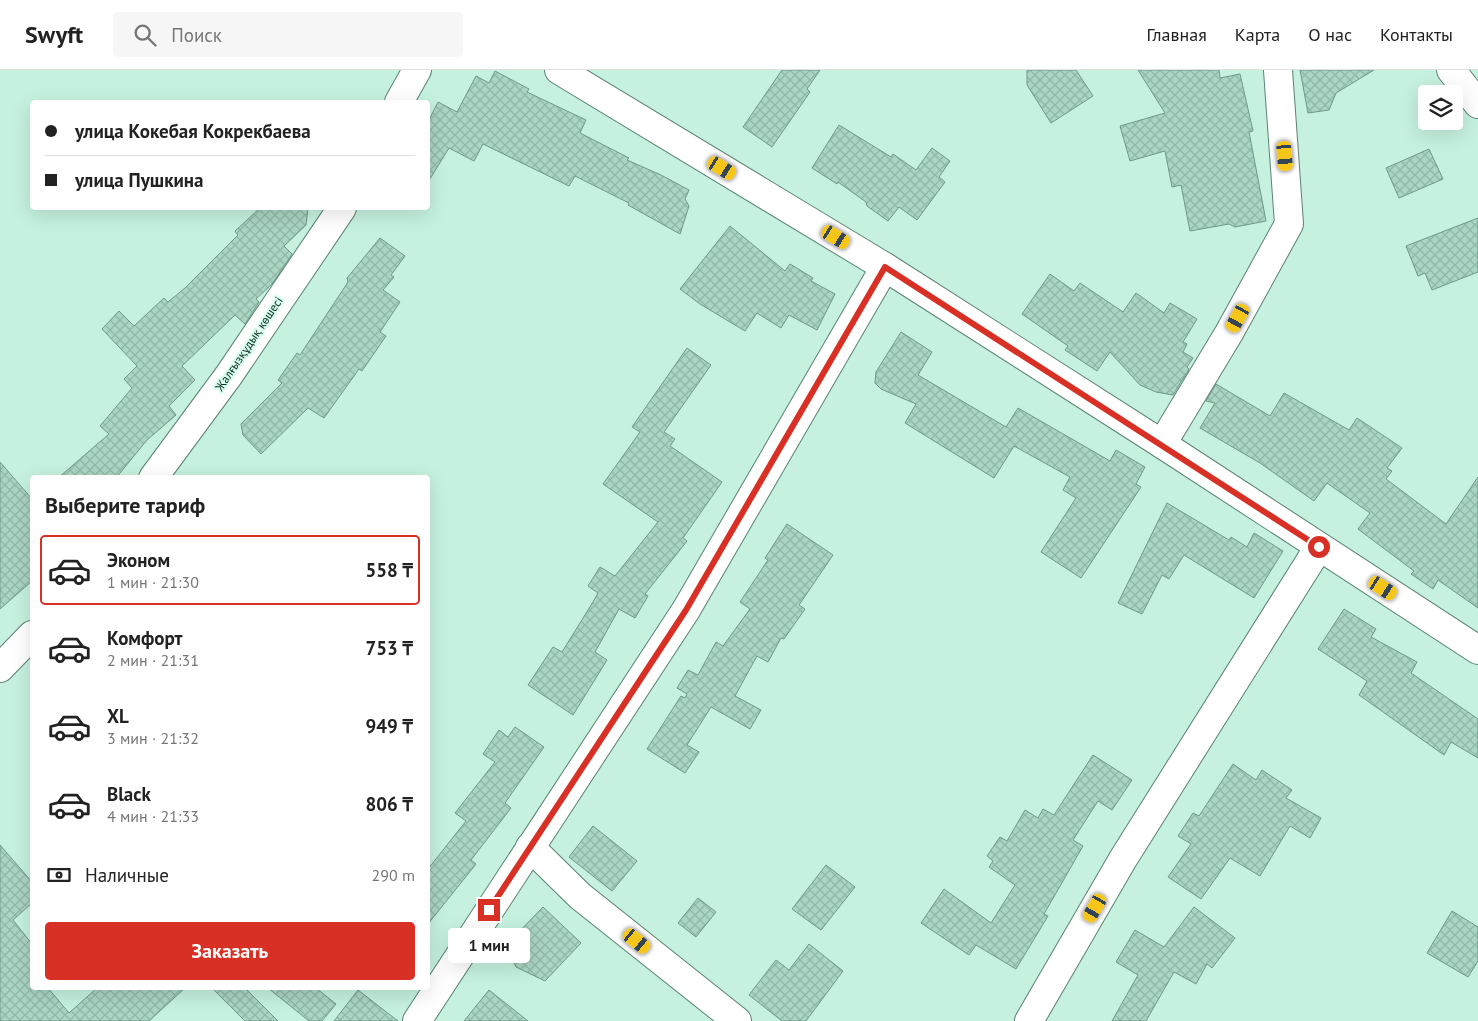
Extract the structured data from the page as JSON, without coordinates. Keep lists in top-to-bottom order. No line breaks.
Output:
{"streets":{"street":["Жалғызқұдық көшесі"]},"page":{"header":"Swyft","search":"Поиск","nav":["Главная","Карта","О нас","Контакты"],"banner":["улица Кокебая Кокрекбаева","улица Пушкина"],"heading":"Выберите тариф","list":[{"name":"Эконом","note":"1 мин · 21:30","value":"558 ₸"},{"name":"Комфорт","note":"2 мин · 21:31","value":"753 ₸"},{"name":"XL","note":"3 мин · 21:32","value":"949 ₸"},{"name":"Black","note":"4 мин · 21:33","value":"806 ₸"}],"pay":["Наличные","290 m"],"buttons":"Заказать","bubble":"1 мин"}}
